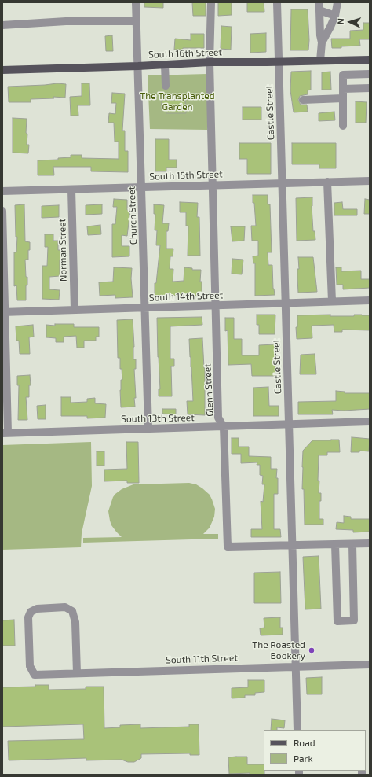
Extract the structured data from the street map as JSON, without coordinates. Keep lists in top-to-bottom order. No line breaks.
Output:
{"streets":{"main road":["South 16th Street"],"street":["Castle Street","South 15th Street","Church Street","Norman Street","South 14th Street","Glenn Street","South 13th Street","South 11th Street"]},"crossings":[["South 16th Street","Castle Street"],["South 16th Street","Church Street"],["South 16th Street","Glenn Street"],["Castle Street","South 15th Street"],["Castle Street","South 14th Street"],["Castle Street","Glenn Street"],["Castle Street","South 13th Street"],["Castle Street","South 11th Street"],["South 15th Street","Church Street"],["South 15th Street","Norman Street"],["South 15th Street","Glenn Street"],["Church Street","South 14th Street"],["Church Street","South 13th Street"],["Norman Street","South 14th Street"],["South 14th Street","Glenn Street"],["Glenn Street","South 13th Street"]],"parks":["The Transplanted Garden"],"places":["The Roasted Bookery"],"legend":["Road","Park"],"north":"left"}
